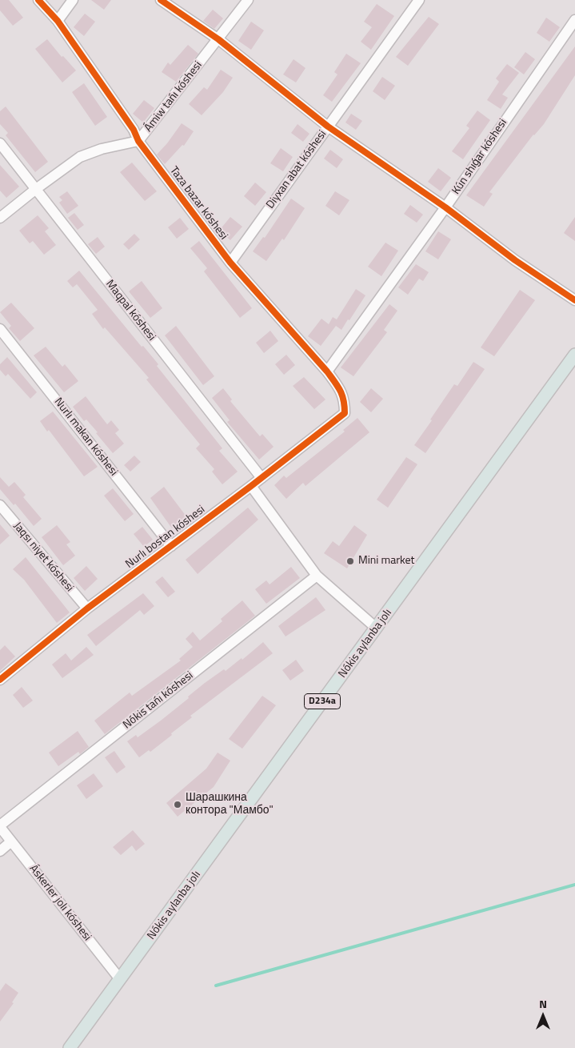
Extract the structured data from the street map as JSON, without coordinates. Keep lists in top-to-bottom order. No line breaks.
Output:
{"streets":{"main road":["Nókis aylanba jolı","D234a"],"street":["Ámiw tańı kóshesi","Kún shıǵar kóshesi","Diyxan abat kóshesi","Taza bazar kóshesi","Maqpal kóshesi","Nurlı makan kóshesi","Nurlı bostan kóshesi","Jaqsı niyet kóshesi","Nókis tańı kóshesi","Áskerler jolı kóshesi"]},"crossings":[["Ámiw tańı kóshesi","Taza bazar kóshesi"],["Ámiw tańı kóshesi","Maqpal kóshesi"],["Kún shıǵar kóshesi","Taza bazar kóshesi"],["Diyxan abat kóshesi","Taza bazar kóshesi"],["Taza bazar kóshesi","Nurlı bostan kóshesi"],["Maqpal kóshesi","Nurlı bostan kóshesi"],["Nurlı makan kóshesi","Nurlı bostan kóshesi"],["Nurlı bostan kóshesi","Jaqsı niyet kóshesi"],["Nókis aylanba jolı","Áskerler jolı kóshesi"],["Nókis tańı kóshesi","Áskerler jolı kóshesi"]],"places":["Mini market","Шарашкина контора \"Мамбо\""],"north":"top"}
